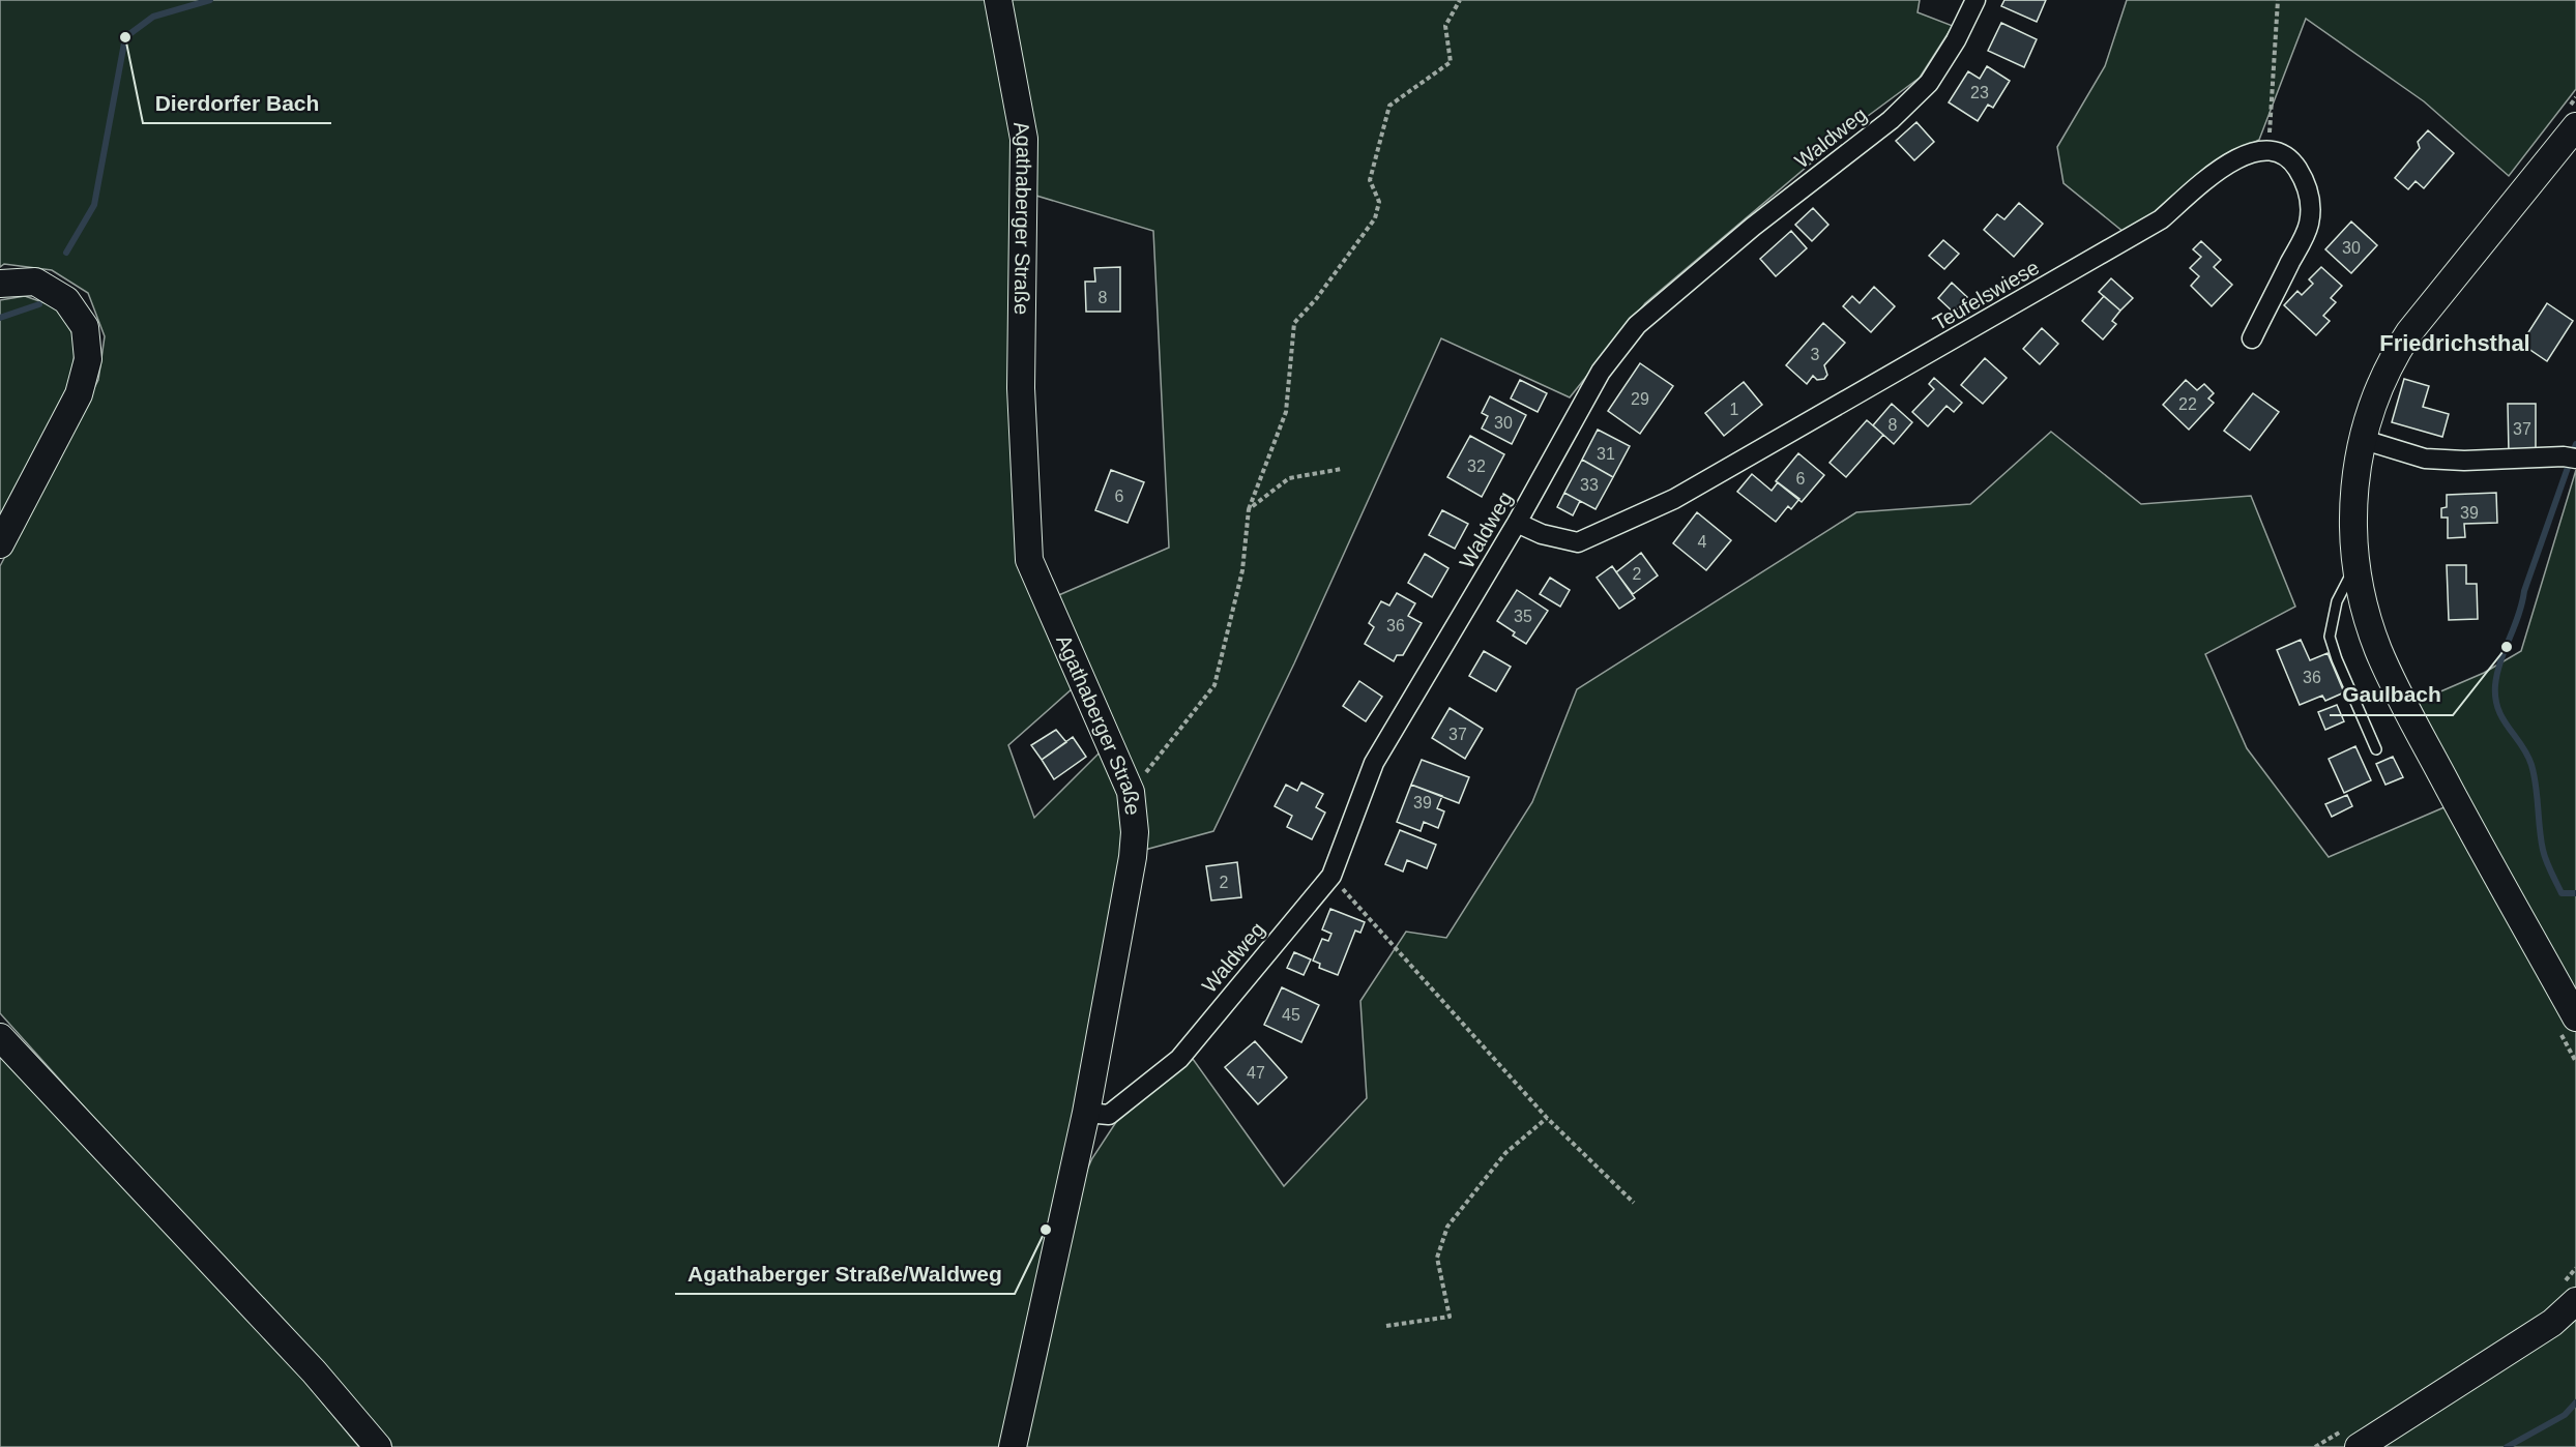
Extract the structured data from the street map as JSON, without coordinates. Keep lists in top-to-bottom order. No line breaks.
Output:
{"streets":{"main road":["Agathaberger Straße"],"street":["Waldweg","Teufelswiese"]},"crossings":[["Waldweg","Agathaberger Straße"],["Waldweg","Teufelswiese"]],"districts":["Friedrichsthal"],"places":["Dierdorfer Bach","Gaulbach","Agathaberger Straße/Waldweg"],"house_numbers":["23","30","8","3","29","22","1","30","8","37","31","32","6","33","6","39","4","2","35","36","36","37","39","2","45","47"]}
